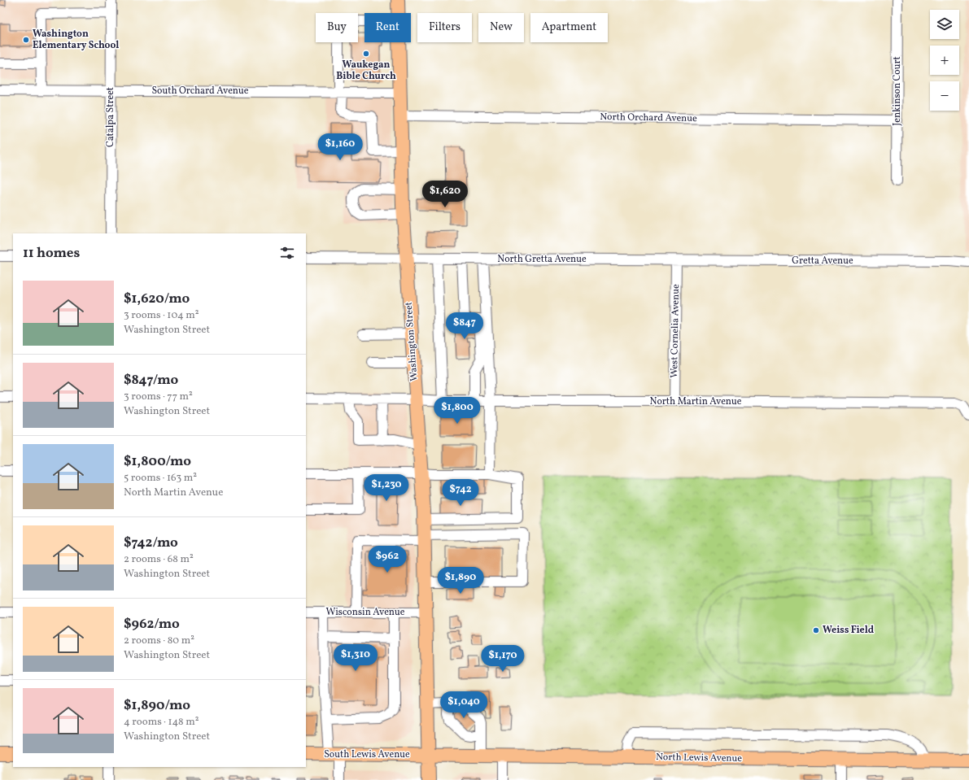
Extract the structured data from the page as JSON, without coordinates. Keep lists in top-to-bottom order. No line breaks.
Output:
{"streets":{"main road":["Washington Street","South Lewis Avenue","North Lewis Avenue"],"street":["South Orchard Avenue","Jenkinson Court","Catalpa Street","North Orchard Avenue","North Gretta Avenue","Gretta Avenue","West Cornelia Avenue","North Martin Avenue","Wisconsin Avenue"]},"crossings":[["South Orchard Avenue","Catalpa Street"],["South Orchard Avenue","Washington Street"],["Jenkinson Court","North Orchard Avenue"],["North Orchard Avenue","Washington Street"],["North Gretta Avenue","Gretta Avenue"],["North Gretta Avenue","West Cornelia Avenue"],["North Gretta Avenue","Washington Street"],["Gretta Avenue","West Cornelia Avenue"],["West Cornelia Avenue","North Martin Avenue"],["Washington Street","North Martin Avenue"],["Washington Street","Wisconsin Avenue"],["Washington Street","South Lewis Avenue"],["Washington Street","North Lewis Avenue"],["South Lewis Avenue","North Lewis Avenue"]],"places":["Washington Elementary School","Waukegan Bible Church","Weiss Field"],"page":{"map_buttons":["+","−"],"chip":["Buy","Rent","Filters","New","Apartment"],"price":["$1,160","$1,620","$847","$1,800","$1,230","$742","$962","$1,890","$1,310","$1,170","$1,040"],"heading":"11 homes","list":[{"name":"$1,620/mo","note":"3 rooms · 104 m² · Washington Street"},{"name":"$847/mo","note":"3 rooms · 77 m² · Washington Street"},{"name":"$1,800/mo","note":"5 rooms · 163 m² · North Martin Avenue"},{"name":"$742/mo","note":"2 rooms · 68 m² · Washington Street"},{"name":"$962/mo","note":"2 rooms · 80 m² · Washington Street"},{"name":"$1,890/mo","note":"4 rooms · 148 m² · Washington Street"}]}}
